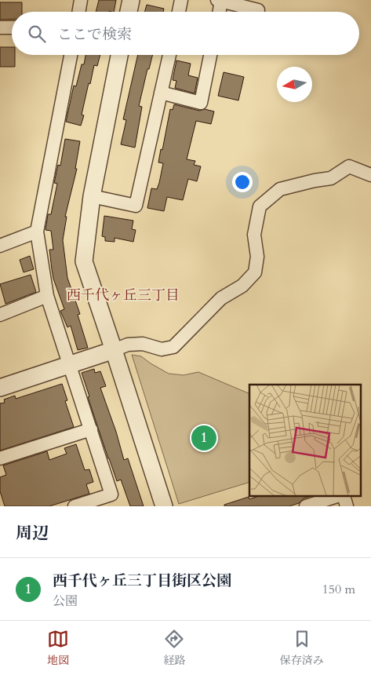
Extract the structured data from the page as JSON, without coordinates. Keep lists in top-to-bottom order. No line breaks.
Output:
{"districts":["西千代ヶ丘三丁目"],"north":"left","page":{"search":"ここで検索","pins":"1","heading":"周辺","list":[{"mark":"1","name":"西千代ヶ丘三丁目街区公園","note":"公園","value":"150 m"}],"nav":["地図","経路","保存済み"]}}
